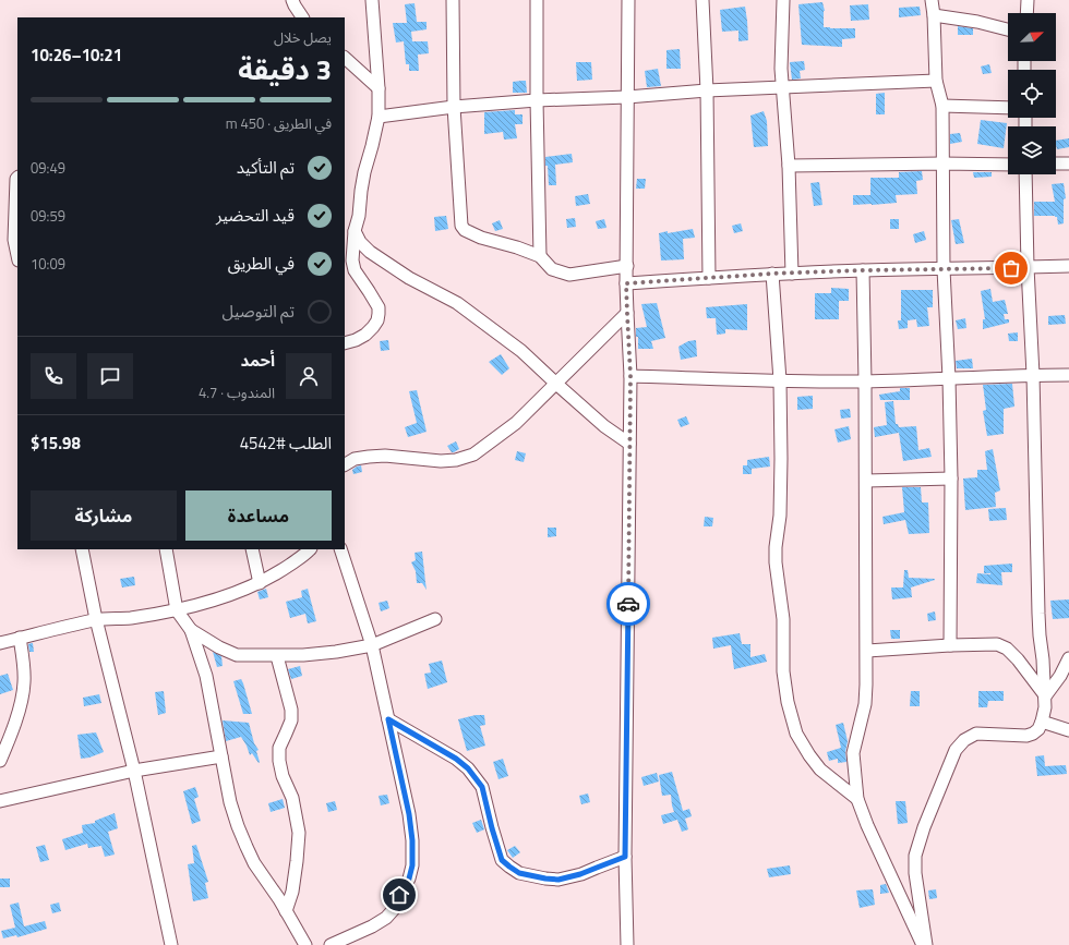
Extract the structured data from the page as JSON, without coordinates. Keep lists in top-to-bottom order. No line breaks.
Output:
{"north":"top right","page":{"heading":["3 دقيقة","يصل خلال","10:21–10:26"],"panel":["أحمد","المندوب · 4.7","الطلب #4542","$15.98"],"bar":"في الطريق · 450 m","list":[["تم التأكيد","09:49"],["قيد التحضير","09:59"],["في الطريق","10:09"],"تم التوصيل"],"buttons":["مساعدة","مشاركة"]}}
